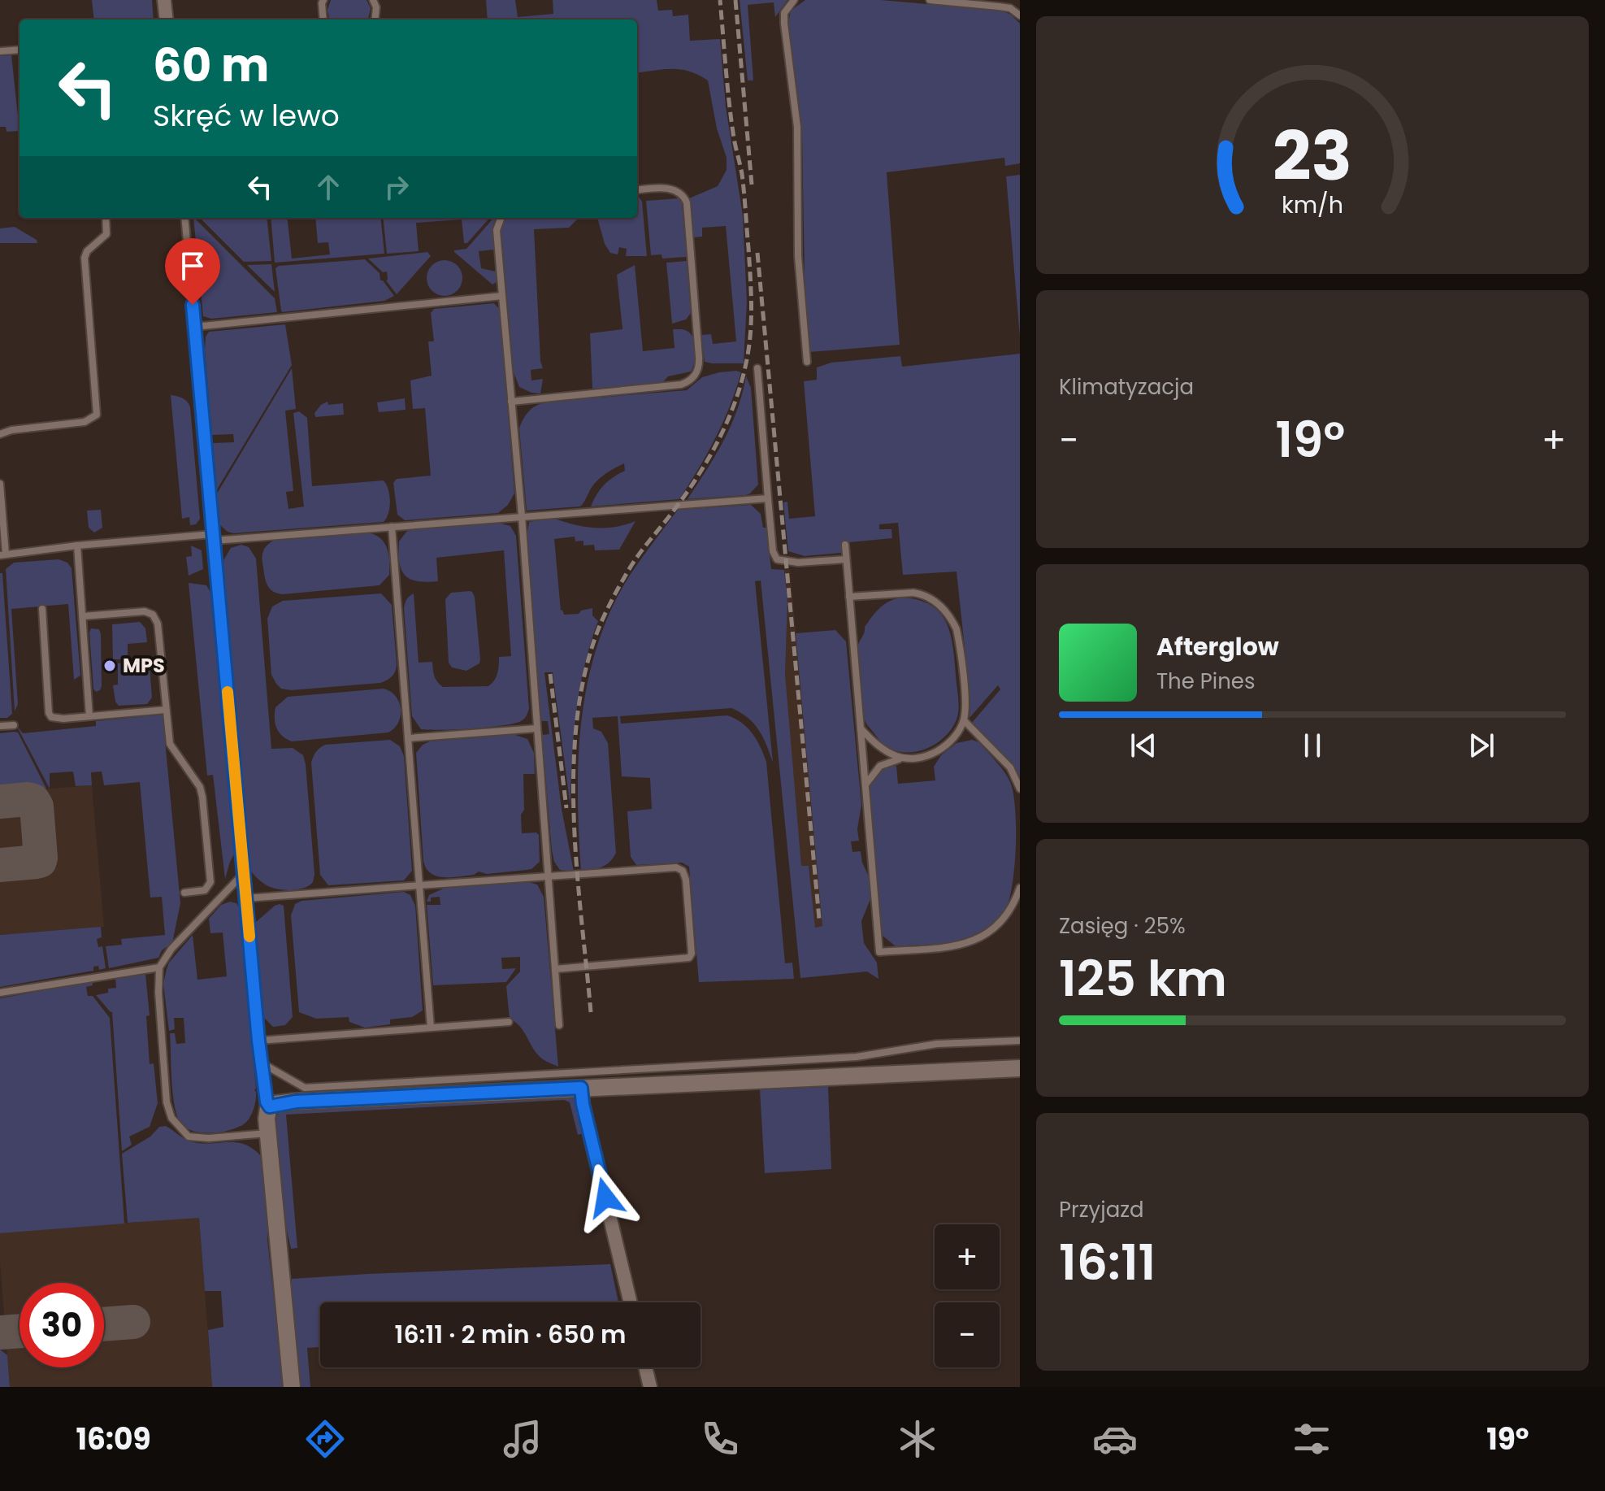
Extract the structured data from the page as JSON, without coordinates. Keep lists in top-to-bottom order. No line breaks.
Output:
{"places":["MPS"],"page":{"turn":["60 m","Skręć w lewo"],"tile":["Klimatyzacja",["Zasięg · 25%","125 km"],["Przyjazd","16:11"]],"heat":["−","19°","+"],"song":["Afterglow","The Pines"],"map_buttons":["+","−"],"limit":"30","trip":"16:11 · 2 min · 650 m","tabs":["16:09","19°"],"gauge":["23","km/h"]}}
